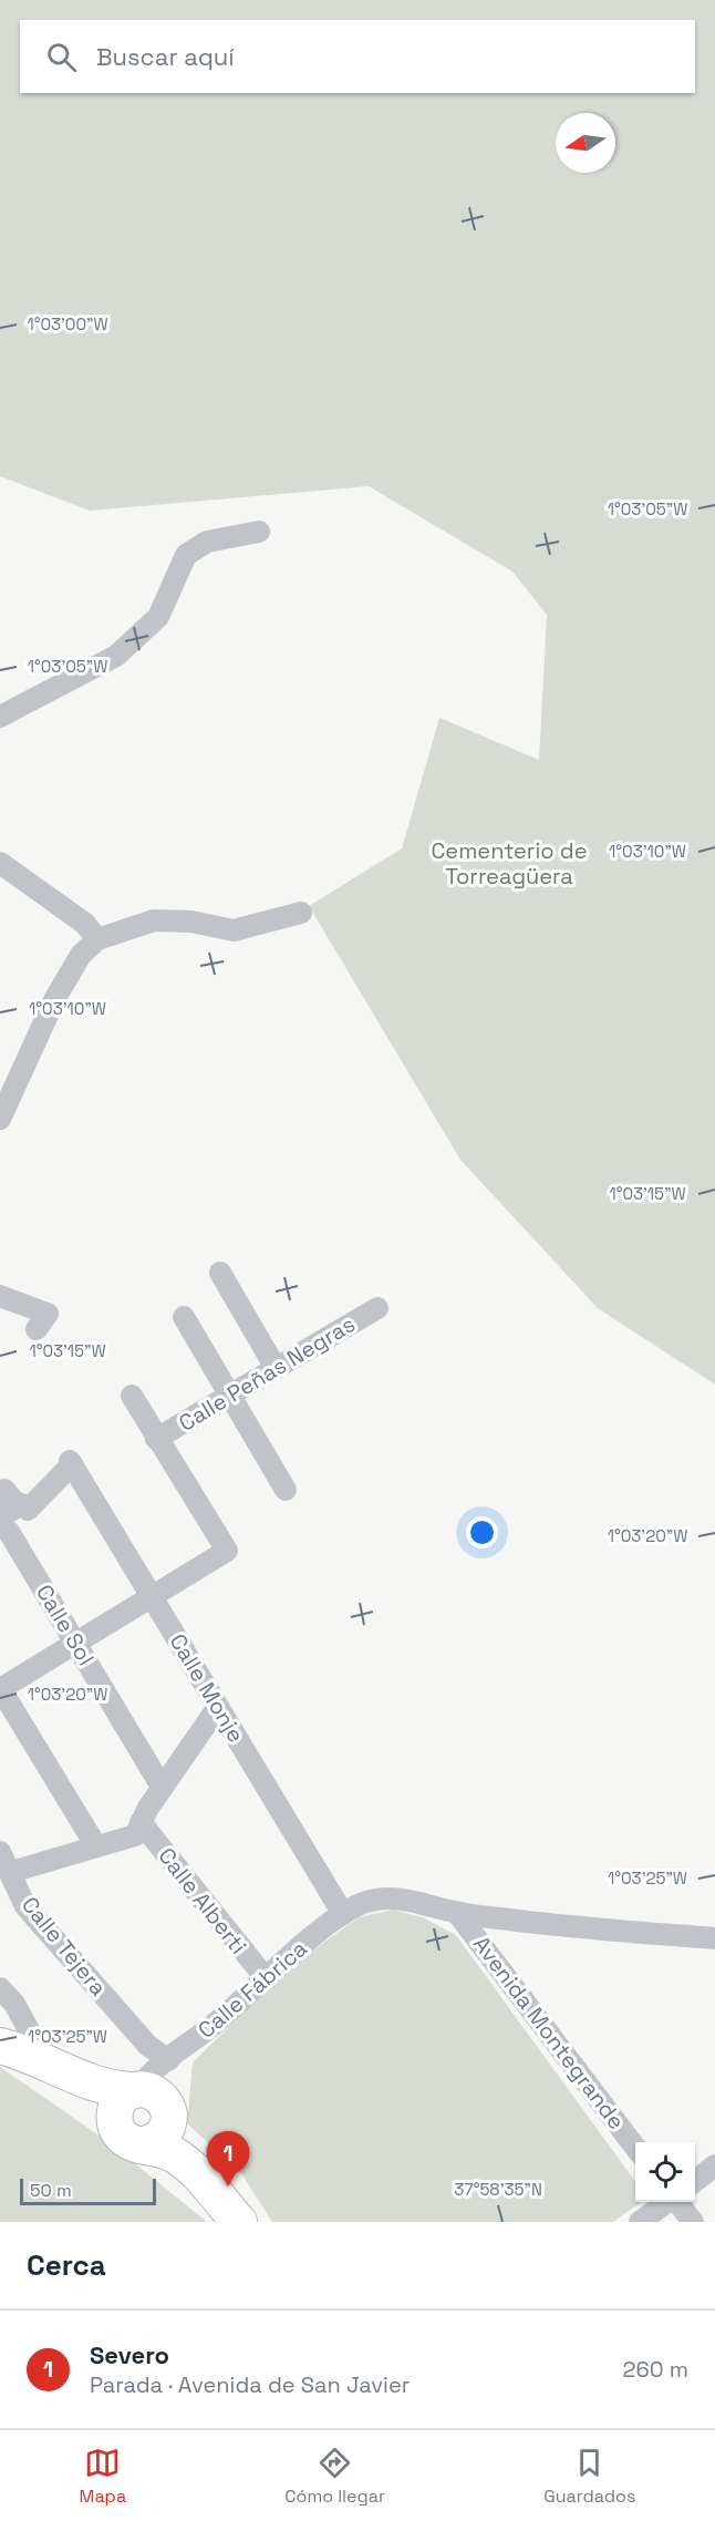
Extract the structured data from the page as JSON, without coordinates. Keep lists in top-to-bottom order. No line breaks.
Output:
{"streets":{"street":["Calle Peñas Negras","Calle Sol","Calle Monje","Calle Alberti","Calle Tejera","Calle Fábrica","Avenida Montegrande"]},"crossings":[["Calle Sol","Calle Monje"],["Calle Monje","Calle Fábrica"],["Calle Alberti","Calle Fábrica"],["Calle Tejera","Calle Fábrica"],["Calle Fábrica","Avenida Montegrande"]],"parks":["Cementerio de Torreagüera"],"scale_bar":"50 m","north":"left","page":{"search":"Buscar aquí","pins":"1","scale":"50 m","heading":"Cerca","list":[{"mark":"1","name":"Severo","note":"Parada · Avenida de San Javier","value":"260 m"}],"nav":["Mapa","Cómo llegar","Guardados"]},"coordinates":["1°03'00\"W","1°03'05\"W","1°03'10\"W","1°03'15\"W","1°03'20\"W","1°03'25\"W","37°58'35\"N"]}
